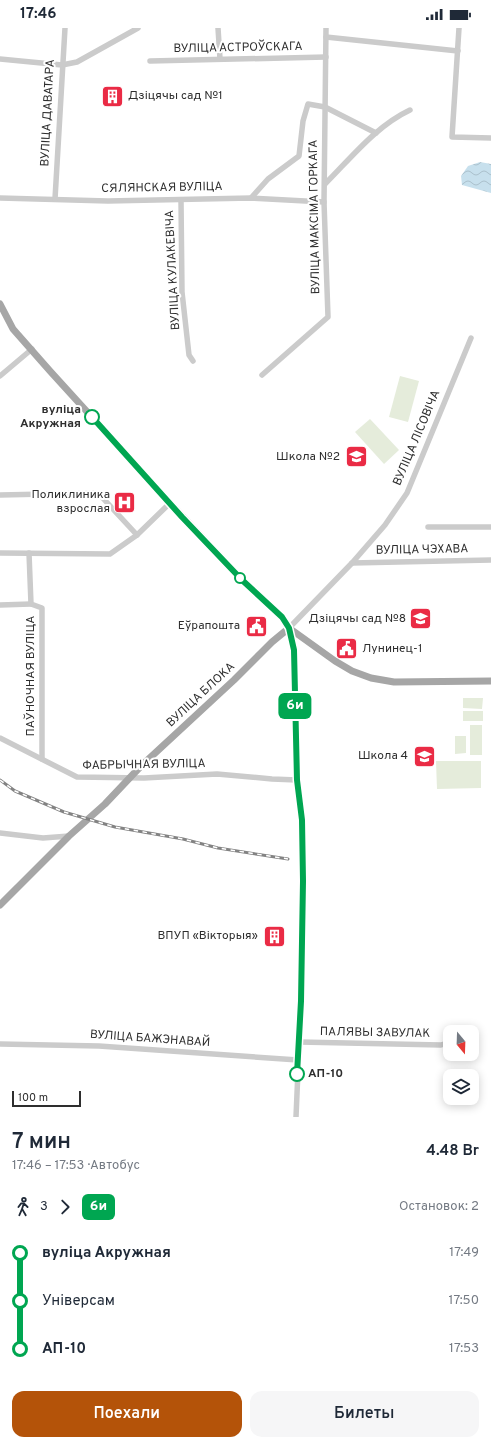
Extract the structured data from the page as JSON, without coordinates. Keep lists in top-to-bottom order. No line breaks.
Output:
{"streets":{"main road":["ВУЛІЦА БЛОКА"],"street":["ВУЛІЦА АСТРОЎСКАГА","ВУЛІЦА ДАВАТАРА","СЯЛЯНСКАЯ ВУЛІЦА","ВУЛІЦА МАКСІМА ГОРКАГА","ВУЛІЦА КУЛАКЕВІЧА","ВУЛІЦА ЛІСОВІЧА","ВУЛІЦА ЧЭХАВА","ПАЎНОЧНАЯ ВУЛІЦА","ФАБРЫЧНАЯ ВУЛІЦА","ПАЛЯВЫ ЗАВУЛАК","ВУЛІЦА БАЖЭНАВАЙ"]},"crossings":[["ВУЛІЦА АСТРОЎСКАГА","ВУЛІЦА МАКСІМА ГОРКАГА"],["ВУЛІЦА ДАВАТАРА","СЯЛЯНСКАЯ ВУЛІЦА"],["СЯЛЯНСКАЯ ВУЛІЦА","ВУЛІЦА МАКСІМА ГОРКАГА"],["СЯЛЯНСКАЯ ВУЛІЦА","ВУЛІЦА КУЛАКЕВІЧА"],["ВУЛІЦА ЛІСОВІЧА","ВУЛІЦА ЧЭХАВА"],["ВУЛІЦА ЛІСОВІЧА","ВУЛІЦА БЛОКА"],["ПАЎНОЧНАЯ ВУЛІЦА","ФАБРЫЧНАЯ ВУЛІЦА"],["ВУЛІЦА БЛОКА","ФАБРЫЧНАЯ ВУЛІЦА"]],"places":{"building":["Дзіцячы сад №1","ВПУП «Вікторыя»"],"other":["вуліца Акружная","АП-10"],"school or university":["Школа №2","Дзіцячы сад №8","Школа 4"],"hospital":["Поликлиника взрослая"],"public building":["Еўрапошта","Лунинец-1"]},"lines":["bus line 6и"],"scale_bar":"100 m","north":"bottom","page":{"status":"17:46","on_map":"6и","scale":"100 m","heading":["7 мин","17:46 – 17:53 · Автобус","4.48 Br"],"legs":["3","6и","Остановок: 2"],"list":[{"name":"вуліца Акружная","value":"17:49"},{"name":"Універсам","value":"17:50"},{"name":"АП-10","value":"17:53"}],"buttons":["Поехали","Билеты"]}}
